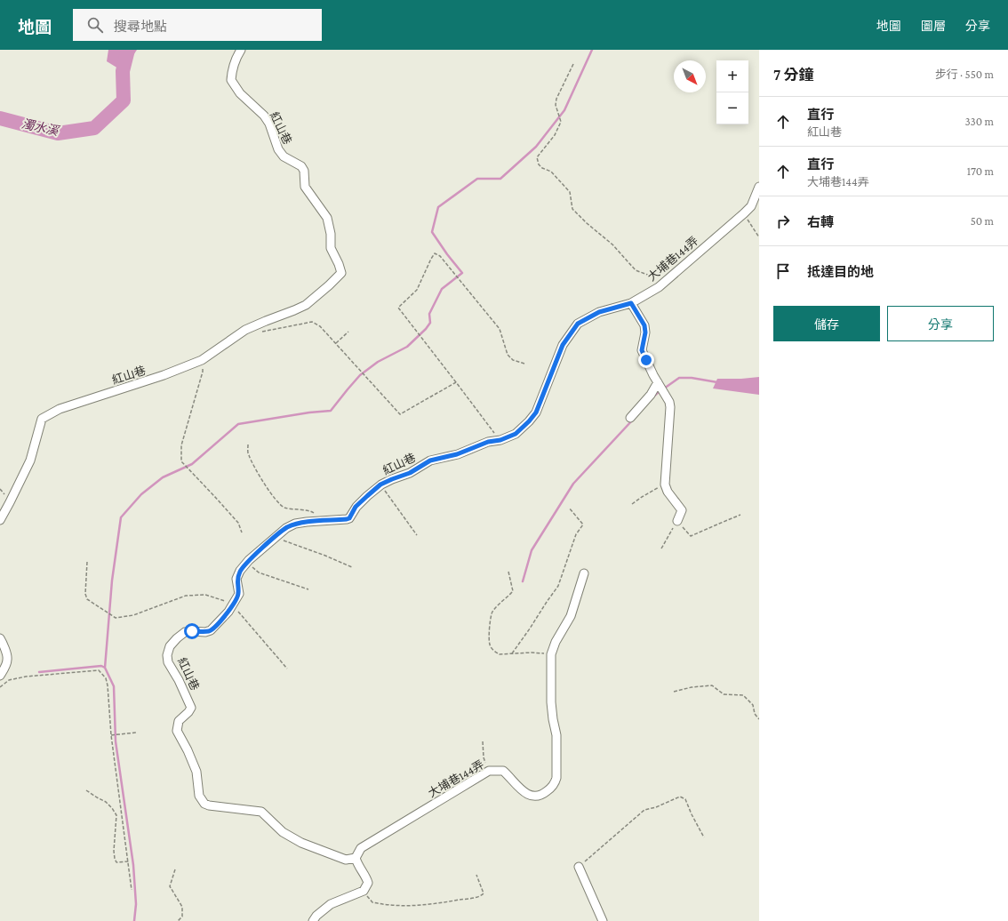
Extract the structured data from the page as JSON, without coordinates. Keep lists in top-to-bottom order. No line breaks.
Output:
{"streets":{"street":["紅山巷","大埔巷144弄"]},"crossings":[["紅山巷","大埔巷144弄"]],"water":["濁水溪"],"north":"bottom right","page":{"header":"地圖","search":"搜尋地點","nav":["地圖","圖層","分享"],"heading":["7 分鐘","步行 · 550 m"],"map_buttons":["+","−"],"list":[["直行","紅山巷","330 m"],["直行","大埔巷144弄","170 m"],["右轉","50 m"],"抵達目的地"],"buttons":["儲存","分享"]}}
